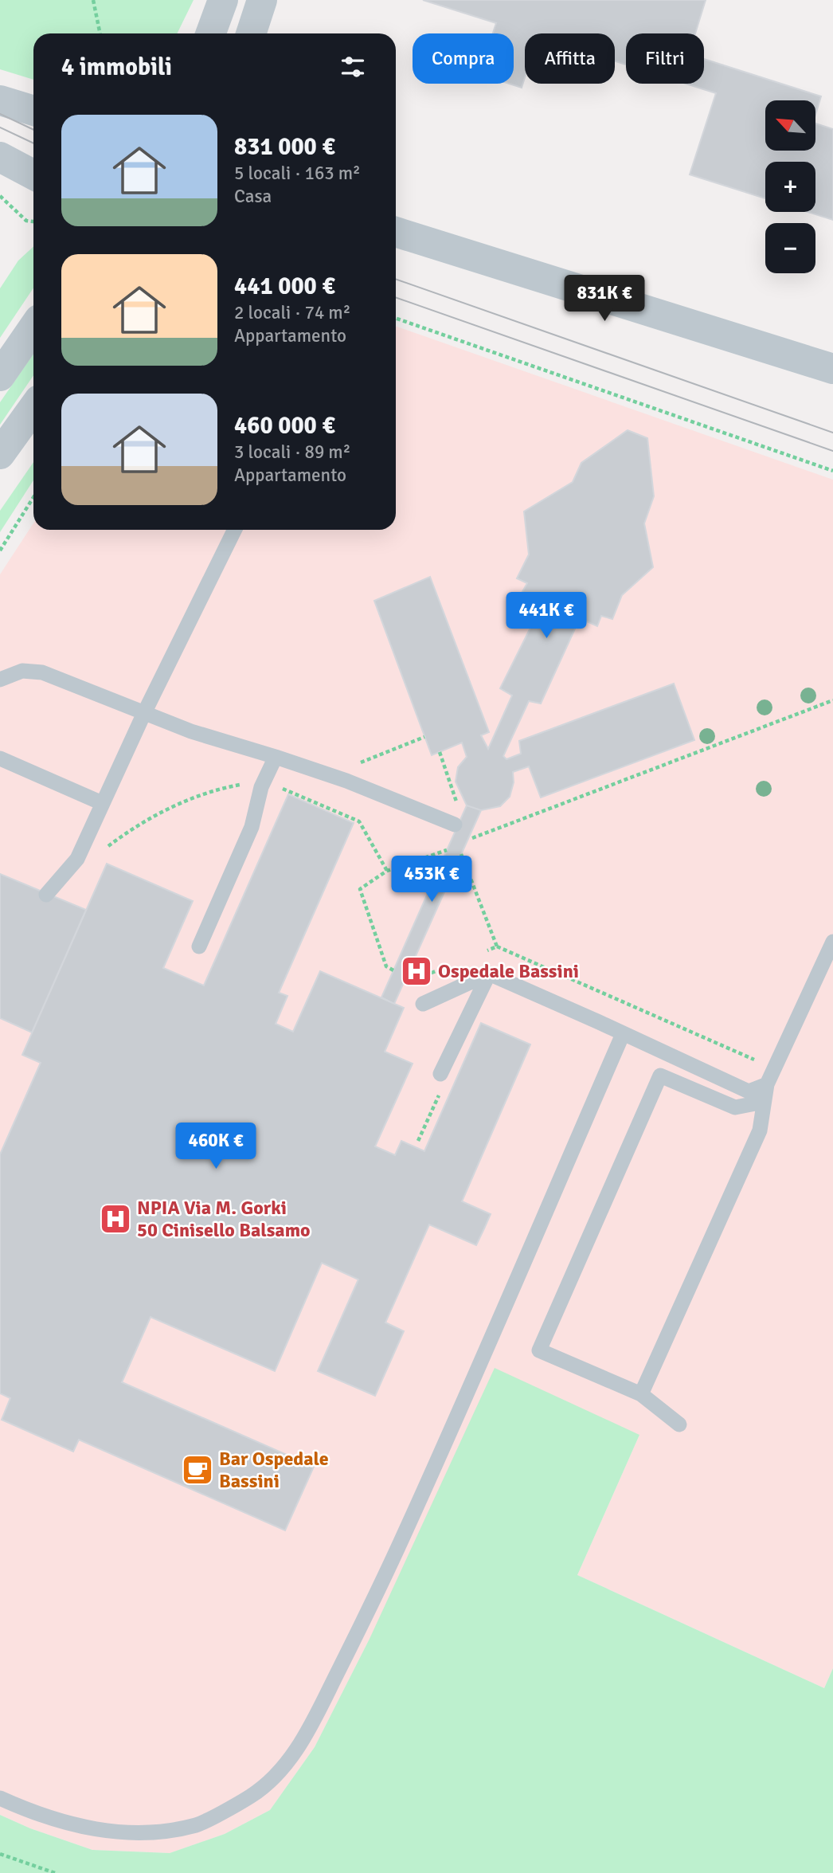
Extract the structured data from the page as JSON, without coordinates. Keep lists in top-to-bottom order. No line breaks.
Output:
{"places":{"hospital":["Ospedale Bassini","NPIA Via M. Gorki 50 Cinisello Balsamo"],"cafe":["Bar Ospedale Bassini"]},"north":"top left","page":{"chip":["Compra","Affitta","Filtri"],"heading":"4 immobili","map_buttons":["+","−"],"list":[{"name":"831 000 €","note":"5 locali · 163 m² · Casa"},{"name":"441 000 €","note":"2 locali · 74 m² · Appartamento"},{"name":"460 000 €","note":"3 locali · 89 m² · Appartamento"}],"price":["831K €","441K €","453K €","460K €"]}}
